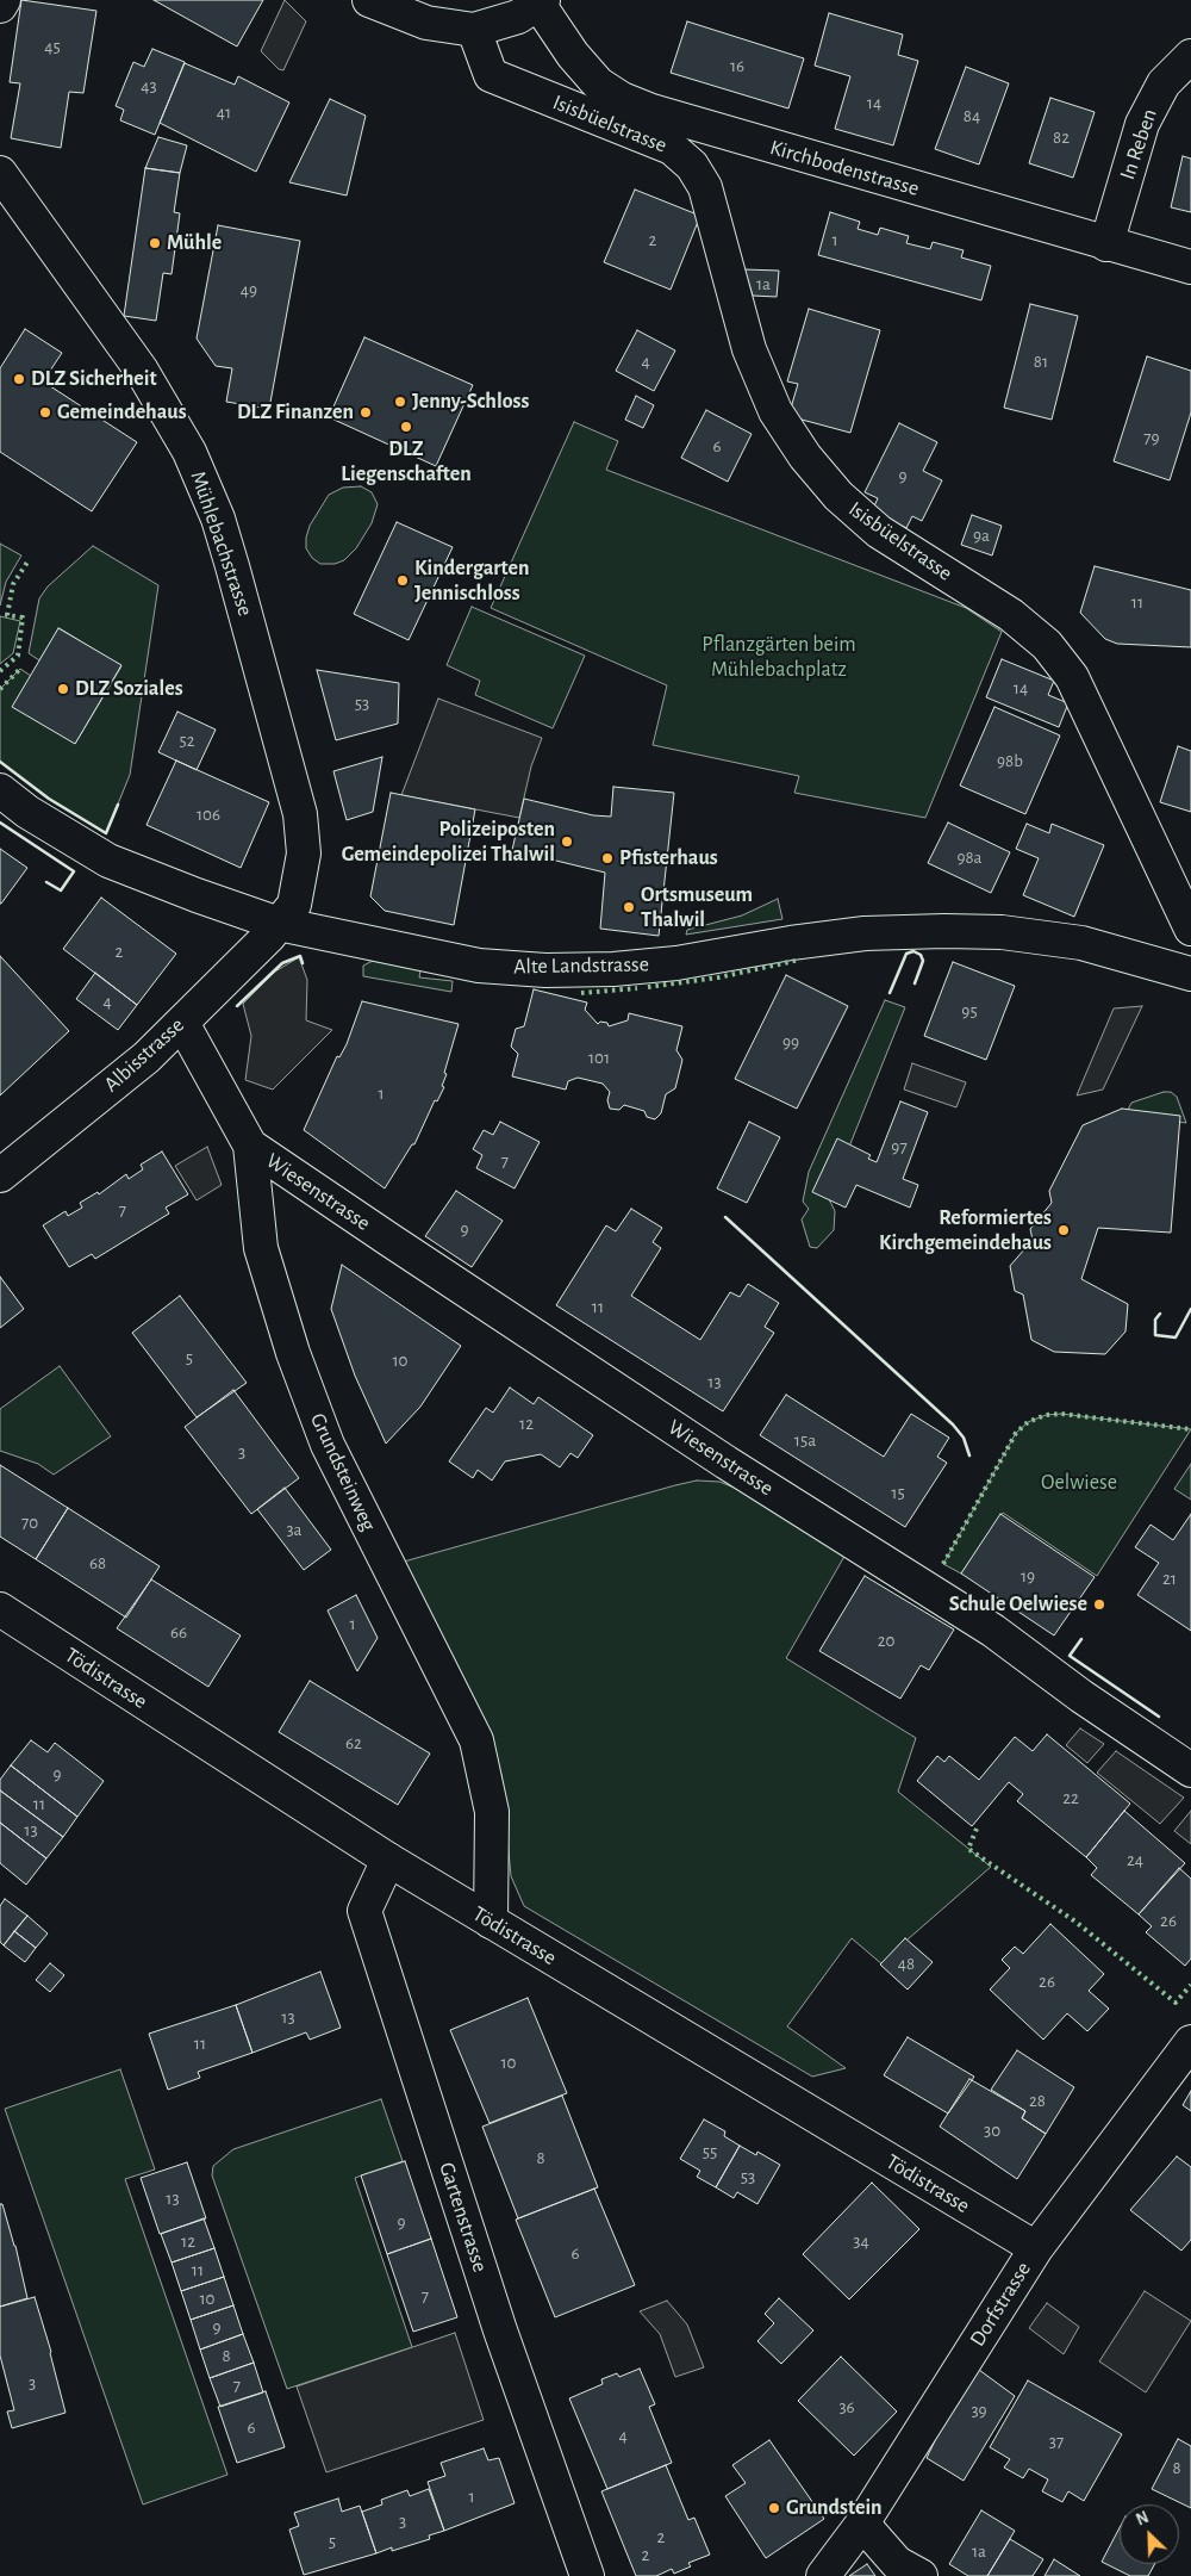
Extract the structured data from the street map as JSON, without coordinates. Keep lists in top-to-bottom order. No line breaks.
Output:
{"streets":{"street":["Isisbüelstrasse","In Reben","Kirchbodenstrasse","Mühlebachstrasse","Alte Landstrasse","Albisstrasse","Wiesenstrasse","Grundsteinweg","Tödistrasse","Gartenstrasse","Dorfstrasse"]},"crossings":[["In Reben","Kirchbodenstrasse"],["Mühlebachstrasse","Alte Landstrasse"],["Mühlebachstrasse","Albisstrasse"],["Alte Landstrasse","Albisstrasse"],["Albisstrasse","Grundsteinweg"],["Wiesenstrasse","Grundsteinweg"],["Grundsteinweg","Tödistrasse"],["Tödistrasse","Gartenstrasse"],["Tödistrasse","Dorfstrasse"]],"parks":["Pflanzgärten beim Mühlebachplatz","Oelwiese"],"places":["Mühle","DLZ Sicherheit","Jenny-Schloss","Gemeindehaus","DLZ Finanzen","DLZ Liegenschaften","Kindergarten Jennischloss","DLZ Soziales","Polizeiposten Gemeindepolizei Thalwil","Pfisterhaus","Ortsmuseum Thalwil","Reformiertes Kirchgemeindehaus","Schule Oelwiese","Grundstein"],"house_numbers":["45","16","43","14","41","84","82","2","1","1a","49","4","81","79","6","9","9a","11","14","53","52","98b","106","98a","2","4","95","99","101","1","97","7","7","9","11","5","10","13","12","15a","3","15","70","3a","68","19","21","1","66","20","62","9","22","11","13","24","26","48","26","13","11","10","28","30","55","8","53","13","9","12","34","6","11","7","10","9","8","3","7","36","39","6","4","37","8","1","3","2","5","1a","2"],"north":"top left"}
